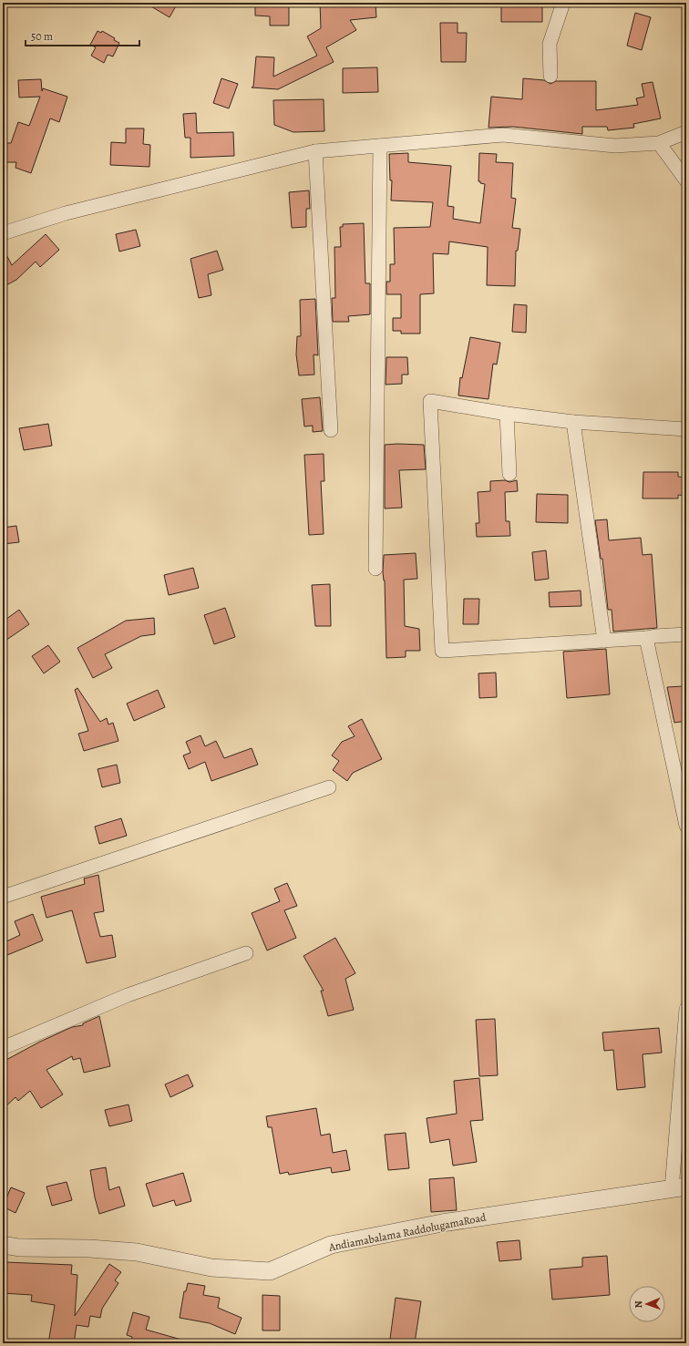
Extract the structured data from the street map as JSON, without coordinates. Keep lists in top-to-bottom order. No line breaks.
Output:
{"streets":{"street":["Andiamabalama RaddolugamaRoad"]},"scale_bar":"50 m","north":"left"}
